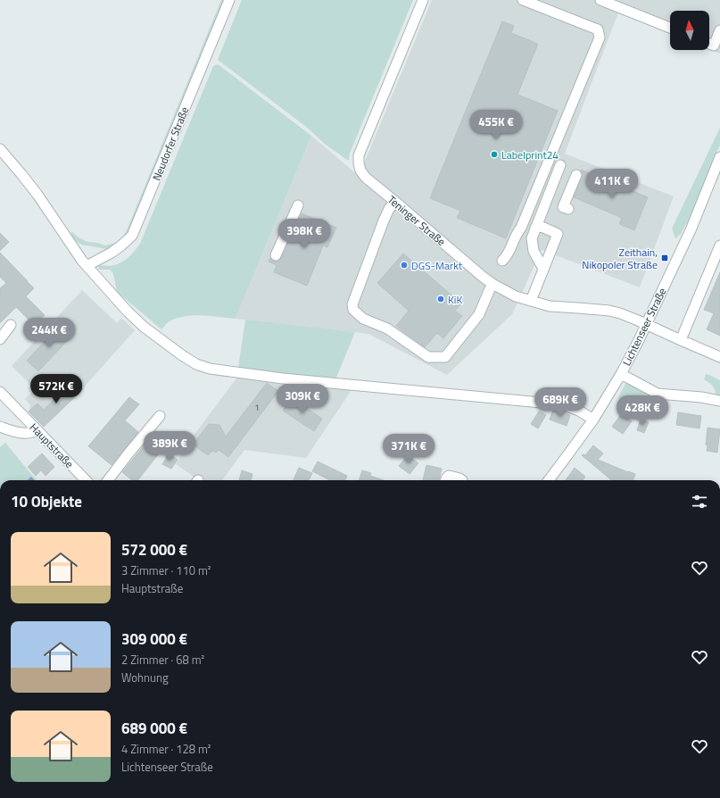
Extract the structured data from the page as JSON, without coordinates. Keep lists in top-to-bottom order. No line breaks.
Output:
{"streets":{"street":["Neudorfer Straße","Teninger Straße","Lichtenseer Straße","Hauptstraße"]},"crossings":[["Teninger Straße","Lichtenseer Straße"]],"places":{"other":["Labelprint24","DGS-Markt","KiK"],"transit":["Zeithain, Nikopoler Straße"]},"house_numbers":["1"],"north":"top","page":{"price":["455K €","411K €","398K €","244K €","572K €","309K €","689K €","428K €","389K €","371K €"],"heading":"10 Objekte","list":[{"name":"572 000 €","note":"3 Zimmer · 110 m² · Hauptstraße"},{"name":"309 000 €","note":"2 Zimmer · 68 m² · Wohnung"},{"name":"689 000 €","note":"4 Zimmer · 128 m² · Lichtenseer Straße"}]}}
